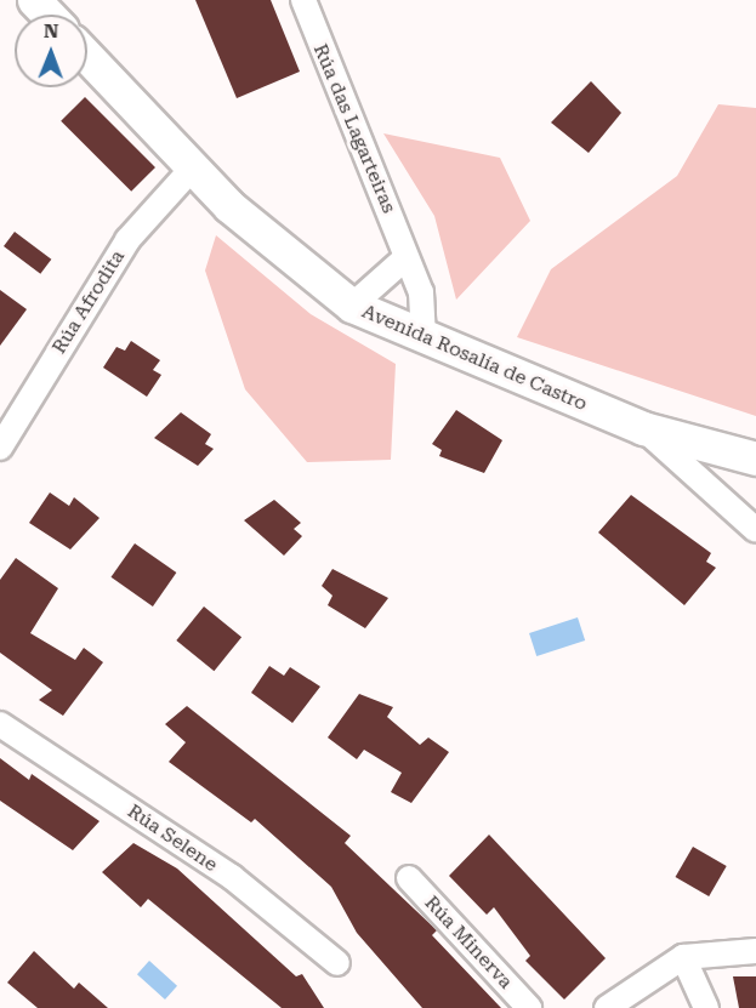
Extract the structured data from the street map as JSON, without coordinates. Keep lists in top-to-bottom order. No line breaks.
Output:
{"streets":{"street":["Rúa das Lagarteiras","Rúa Afrodita","Avenida Rosalía de Castro","Rúa Selene","Rúa Minerva"]},"crossings":[["Rúa das Lagarteiras","Avenida Rosalía de Castro"],["Rúa Afrodita","Avenida Rosalía de Castro"]],"north":"top"}
